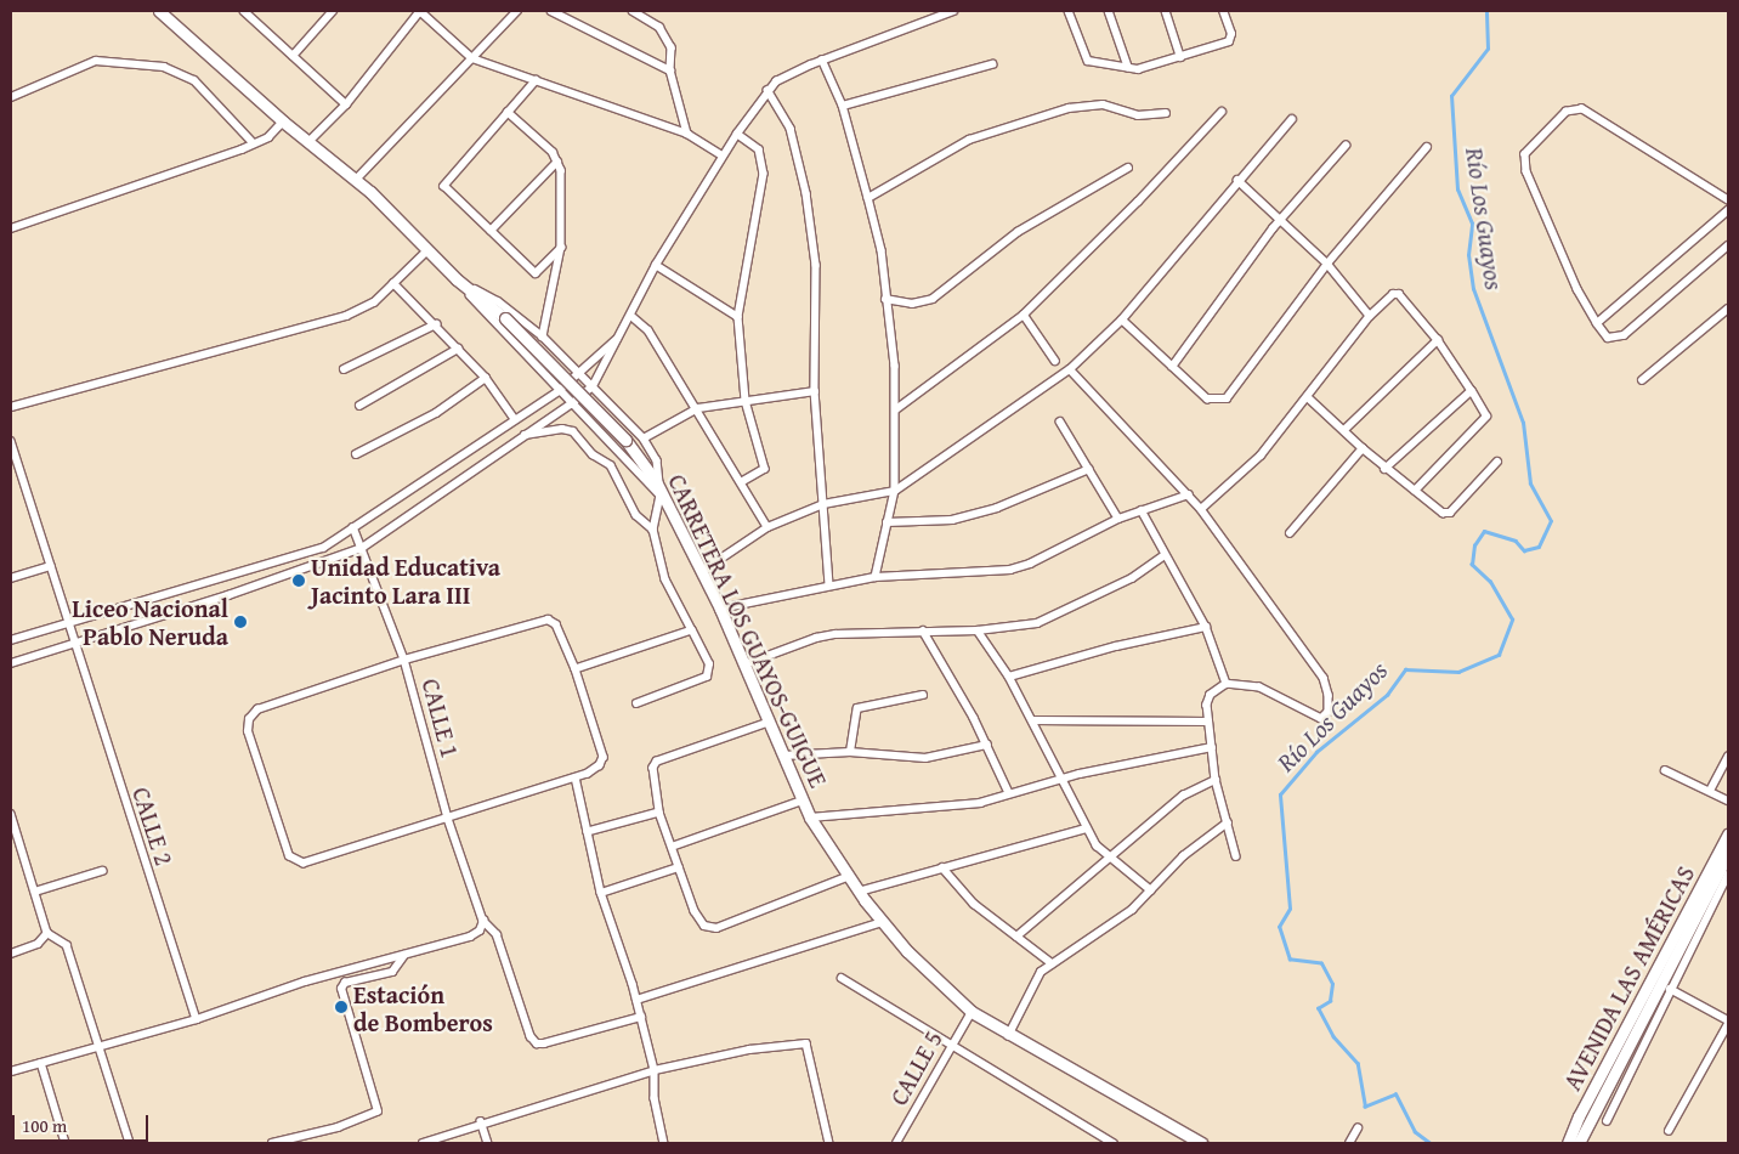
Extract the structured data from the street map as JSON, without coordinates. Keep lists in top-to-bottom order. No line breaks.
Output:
{"streets":{"main road":["CARRETERA LOS GUAYOS-GUIGUE","AVENIDA LAS AMÉRICAS"],"street":["CALLE 1","CALLE 2","CALLE 5"]},"crossings":[["CARRETERA LOS GUAYOS-GUIGUE","CALLE 5"]],"water":["Río Los Guayos"],"places":["Unidad Educativa Jacinto Lara III","Liceo Nacional Pablo Neruda","Estación de Bomberos"],"scale_bar":"100 m"}
